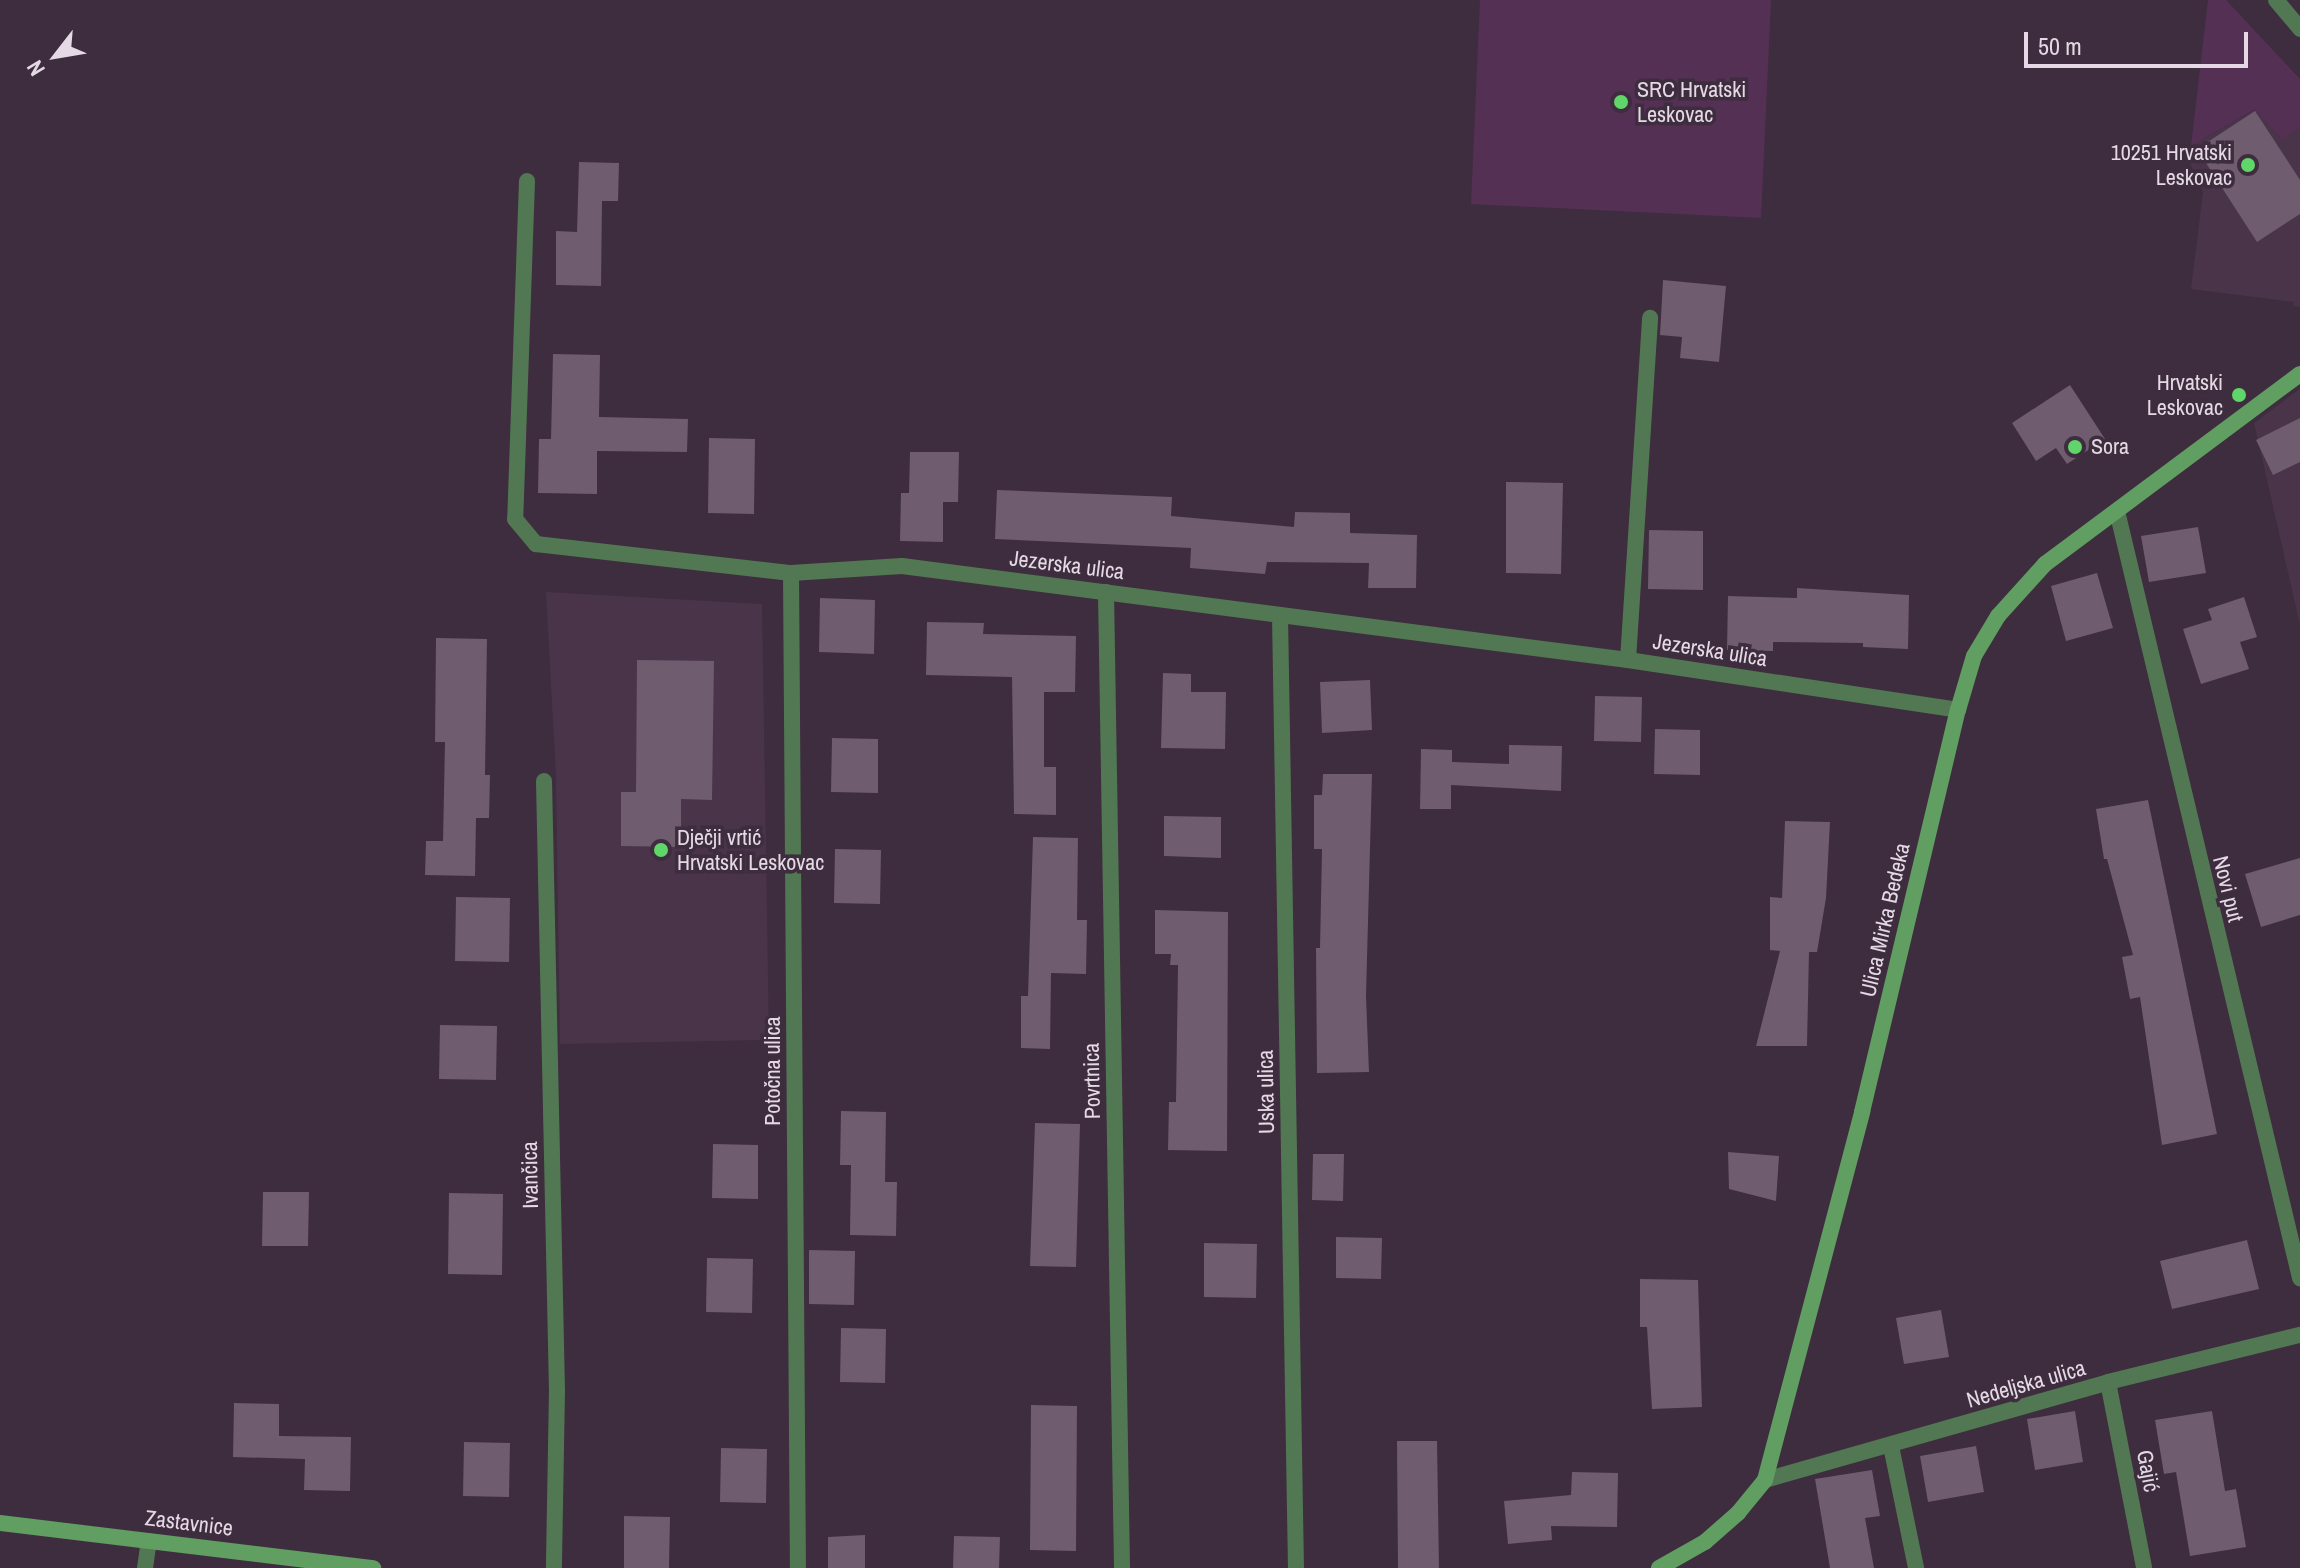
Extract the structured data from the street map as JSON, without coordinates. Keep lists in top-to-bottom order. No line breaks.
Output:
{"streets":{"main road":["Ulica Mirka Bedeka","Zastavnice"],"street":["Jezerska ulica","Novi put","Potočna ulica","Povrtnica","Uska ulica","Ivančica","Nedeljska ulica","Gajić"]},"crossings":[["Jezerska ulica","Ulica Mirka Bedeka"],["Jezerska ulica","Potočna ulica"],["Jezerska ulica","Povrtnica"],["Jezerska ulica","Uska ulica"],["Novi put","Ulica Mirka Bedeka"],["Ulica Mirka Bedeka","Nedeljska ulica"],["Nedeljska ulica","Gajić"]],"places":["SRC Hrvatski Leskovac","10251 Hrvatski Leskovac","Hrvatski Leskovac","Sora","Dječji vrtić Hrvatski Leskovac"],"scale_bar":"50 m","north":"bottom left"}
